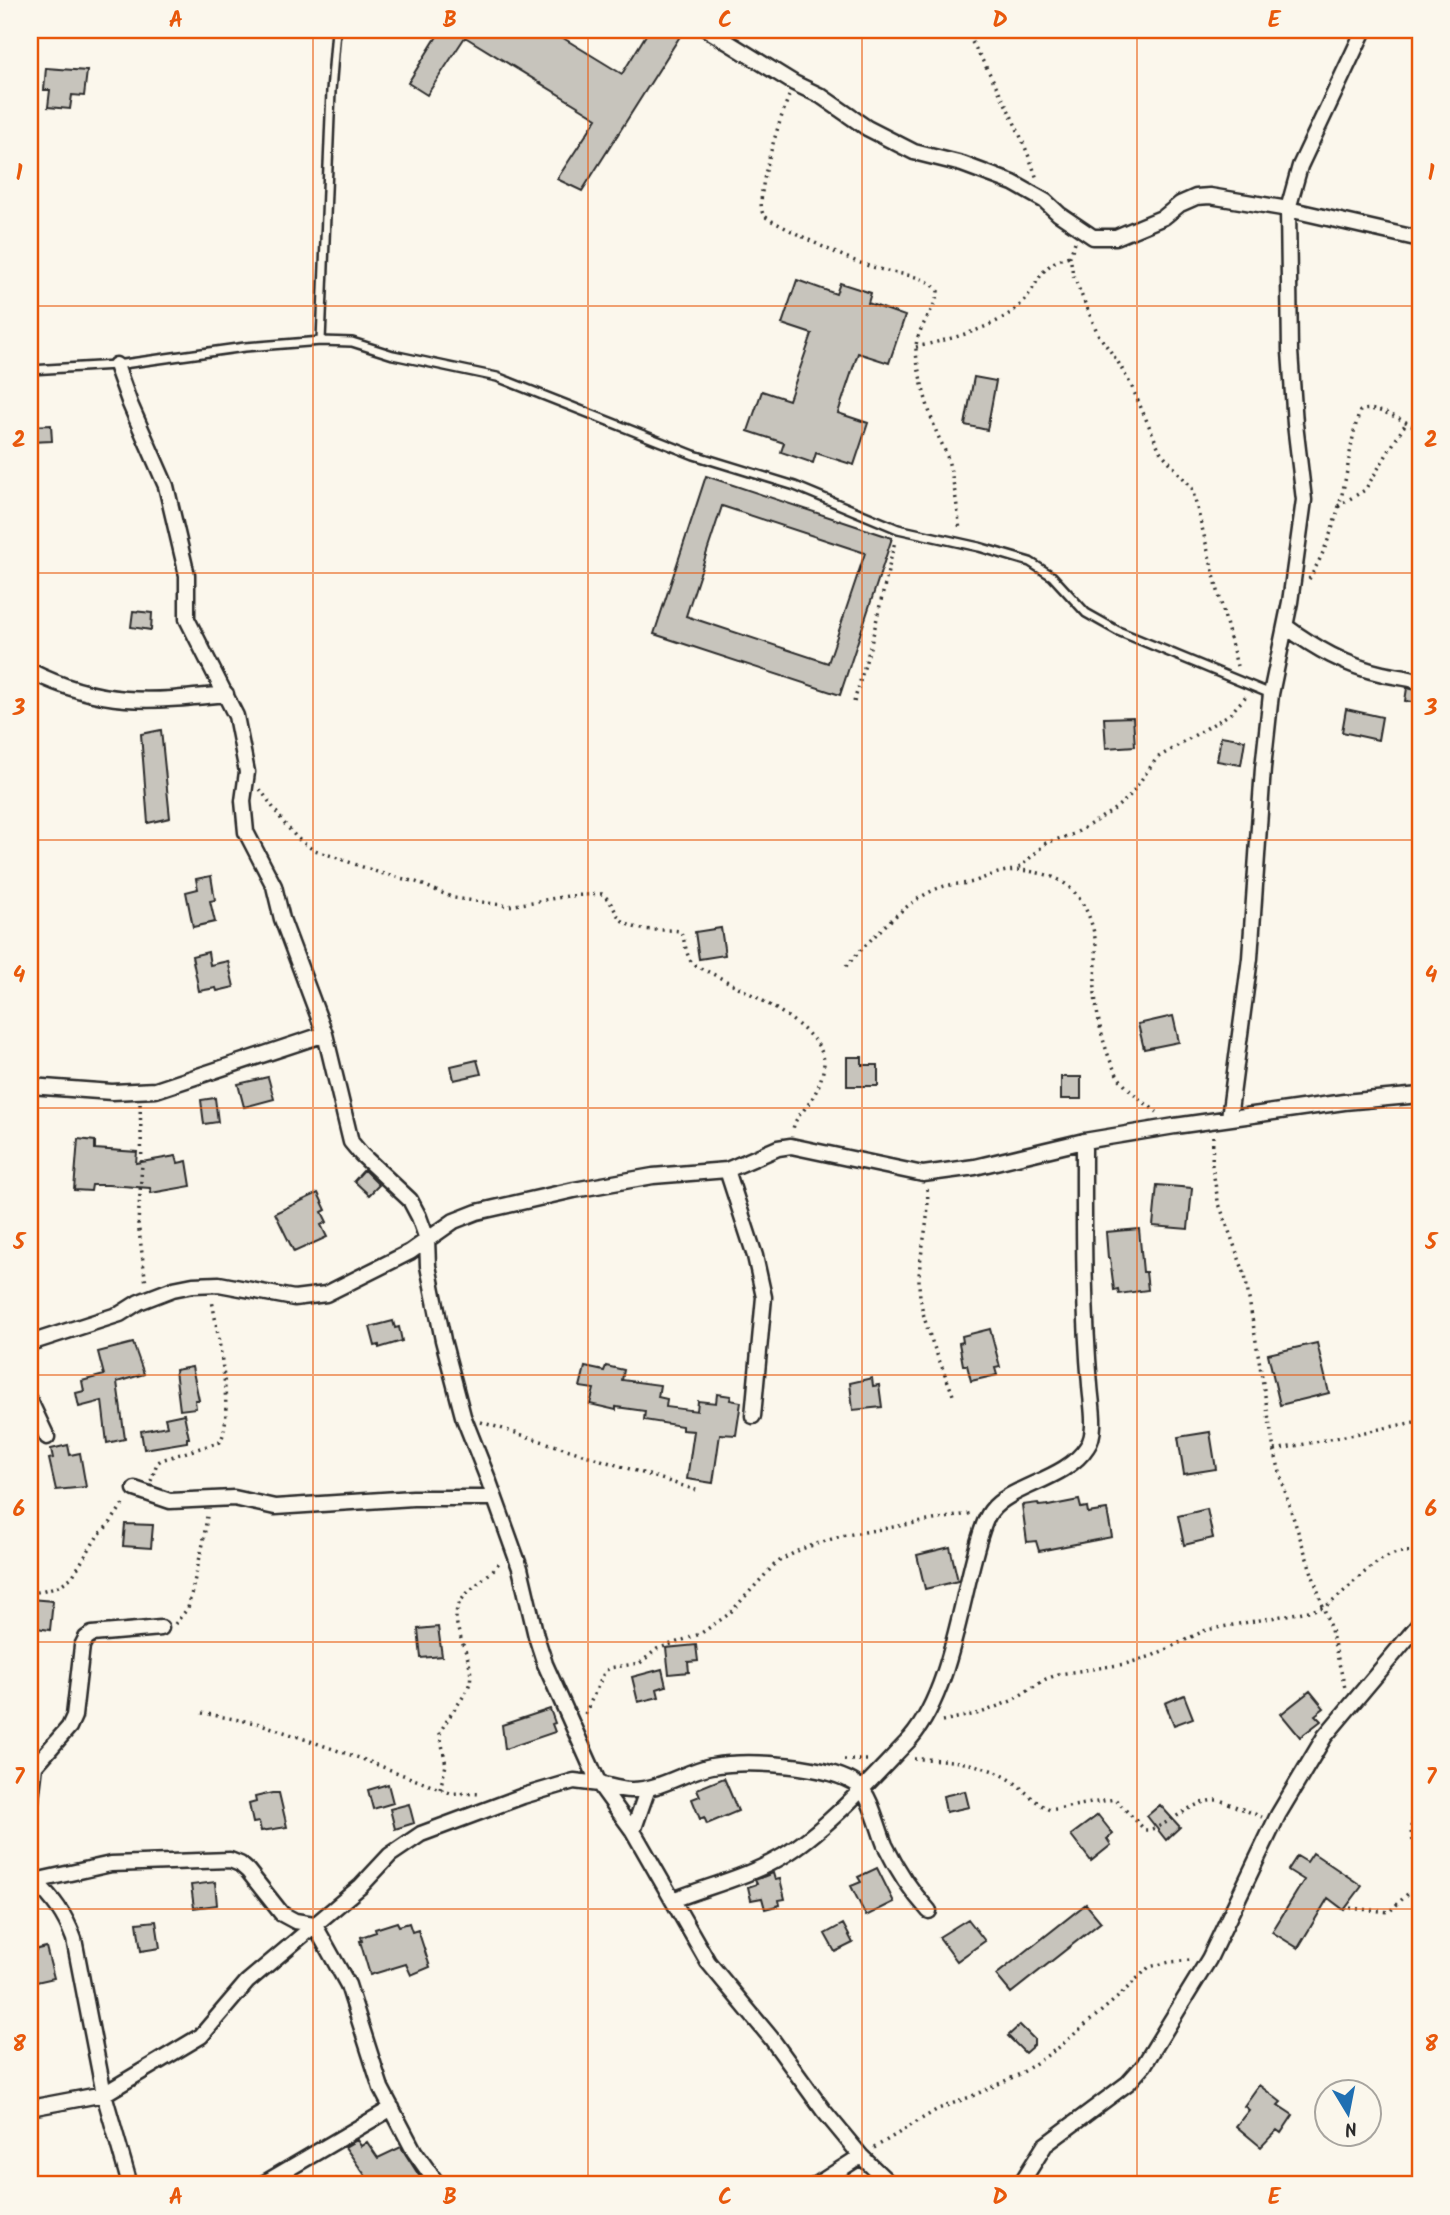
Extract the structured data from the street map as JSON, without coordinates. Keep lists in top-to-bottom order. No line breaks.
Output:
{"north":"bottom","grid":{"columns":["A","B","C","D","E"],"rows":["1","2","3","4","5","6","7","8"]}}
